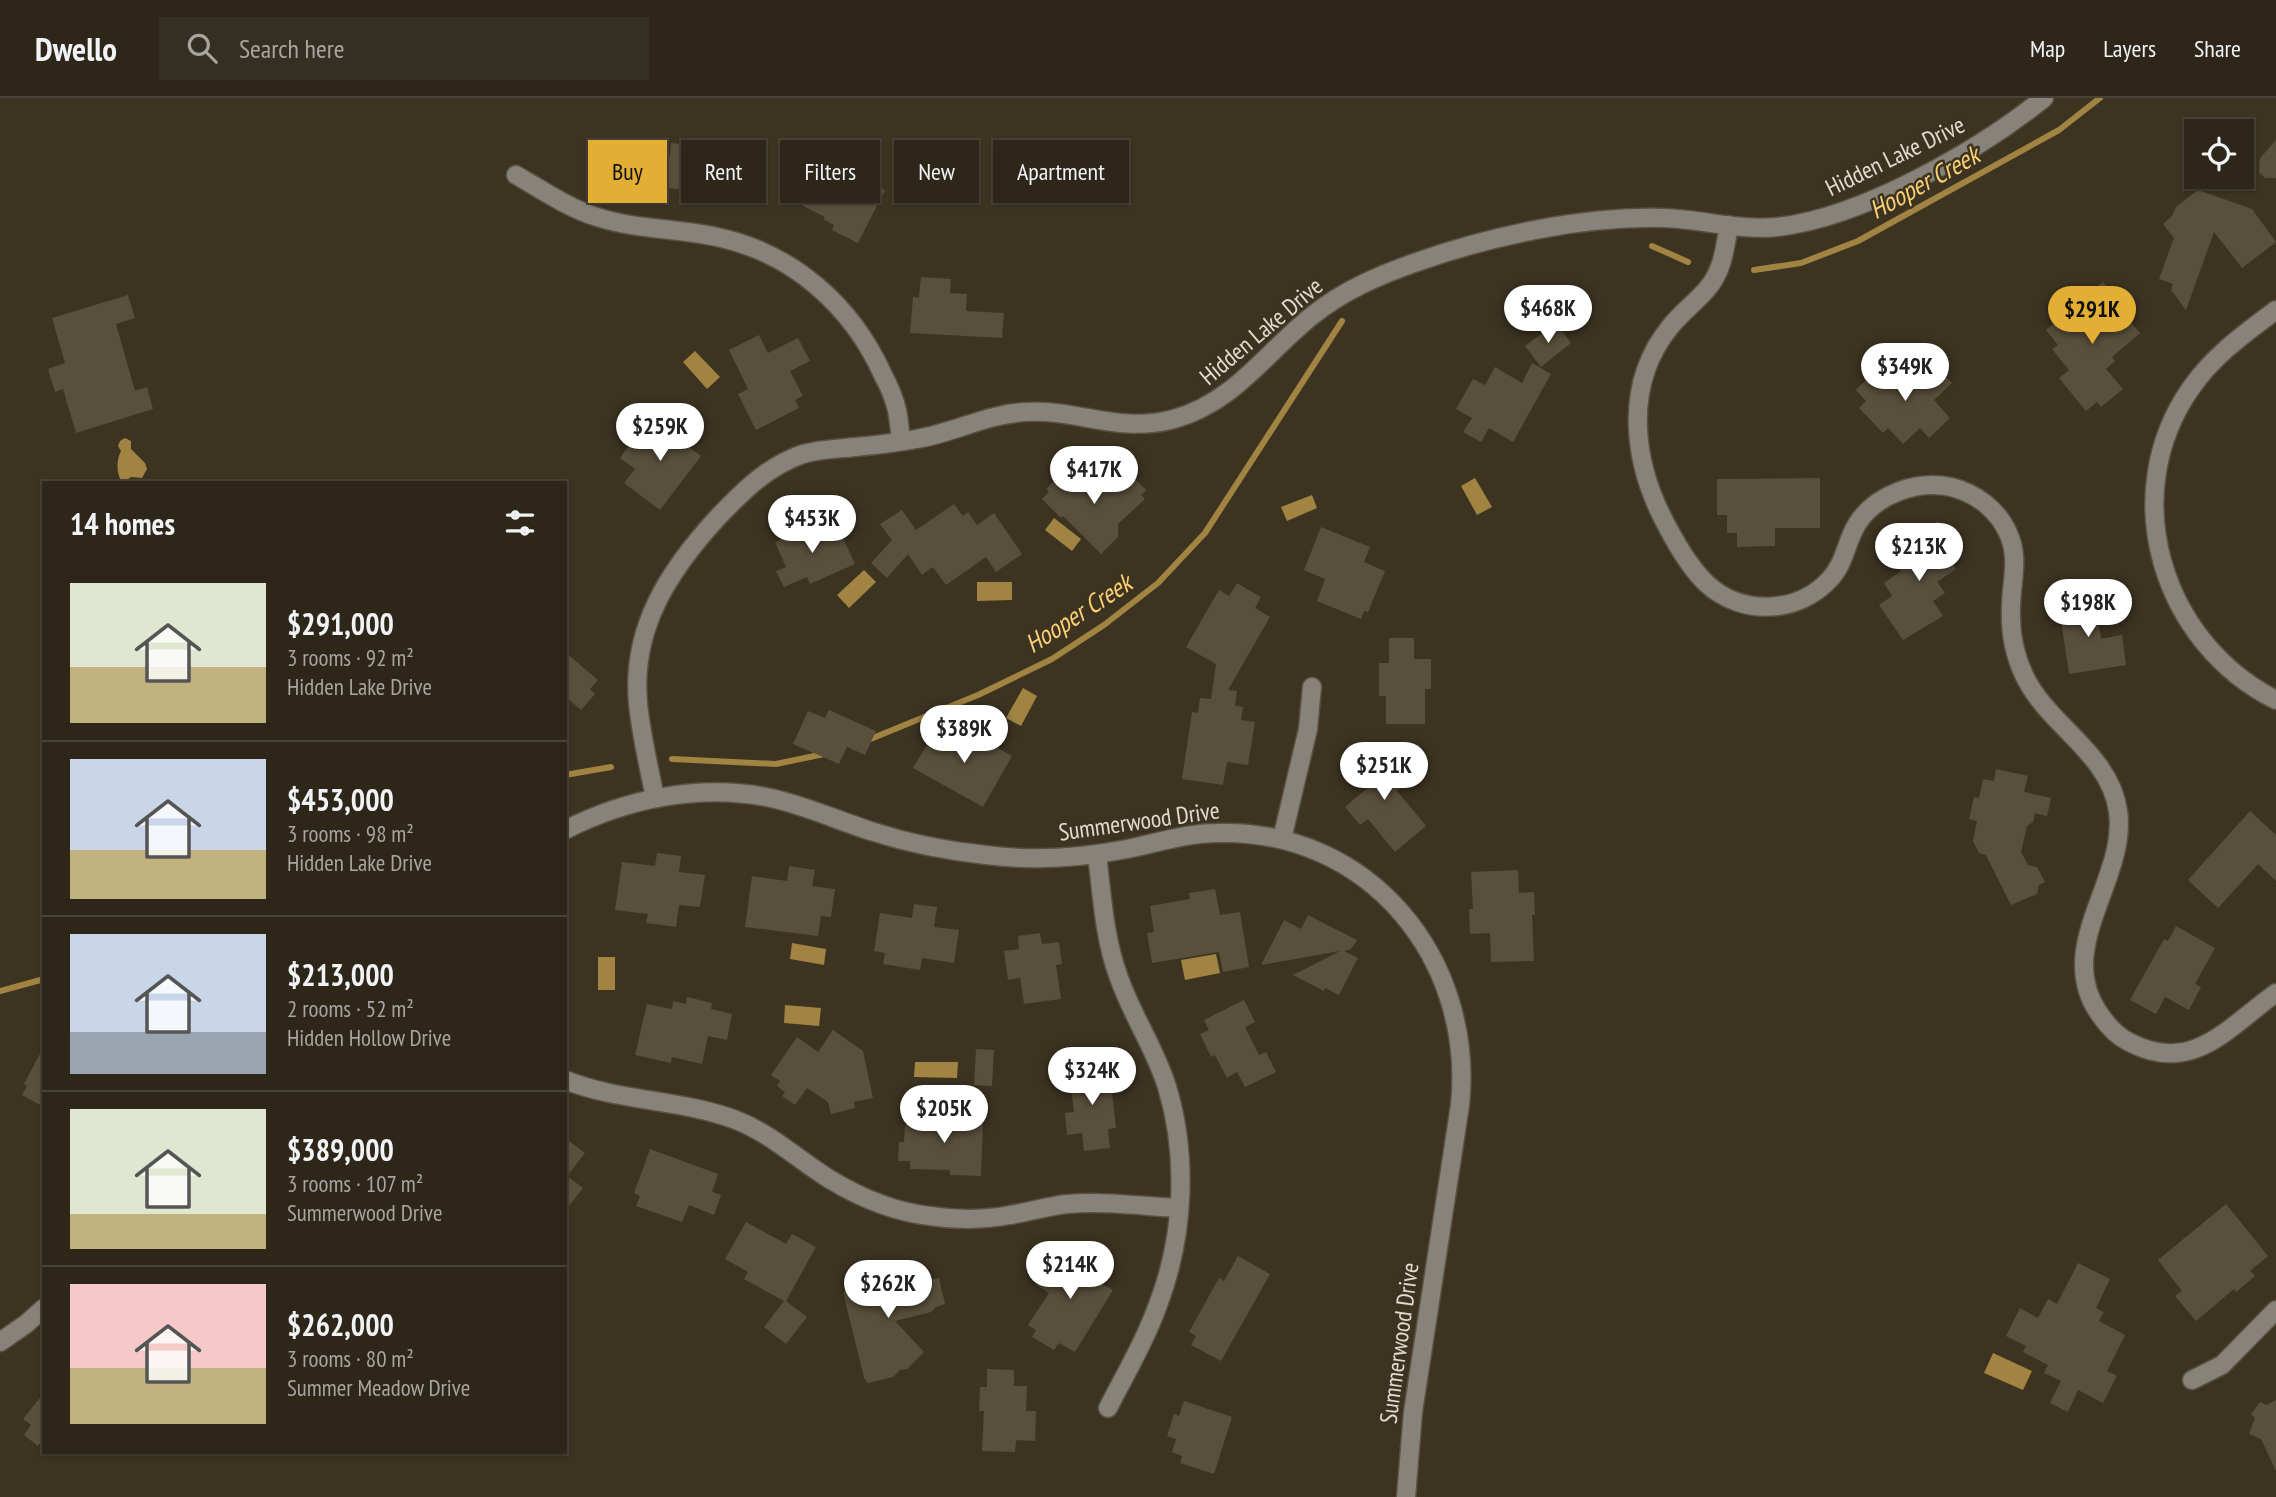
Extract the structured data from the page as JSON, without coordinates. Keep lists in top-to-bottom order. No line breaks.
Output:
{"streets":{"street":["Hidden Lake Drive","Summerwood Drive"]},"crossings":[["Hidden Lake Drive","Summerwood Drive"]],"water":["Hooper Creek"],"page":{"header":"Dwello","search":"Search here","nav":["Map","Layers","Share"],"chip":["Buy","Rent","Filters","New","Apartment"],"price":["$468K","$291K","$349K","$259K","$417K","$453K","$213K","$198K","$389K","$251K","$324K","$205K","$214K","$262K"],"heading":"14 homes","list":[{"name":"$291,000","note":"3 rooms · 92 m² · Hidden Lake Drive"},{"name":"$453,000","note":"3 rooms · 98 m² · Hidden Lake Drive"},{"name":"$213,000","note":"2 rooms · 52 m² · Hidden Hollow Drive"},{"name":"$389,000","note":"3 rooms · 107 m² · Summerwood Drive"},{"name":"$262,000","note":"3 rooms · 80 m² · Summer Meadow Drive"}]}}
